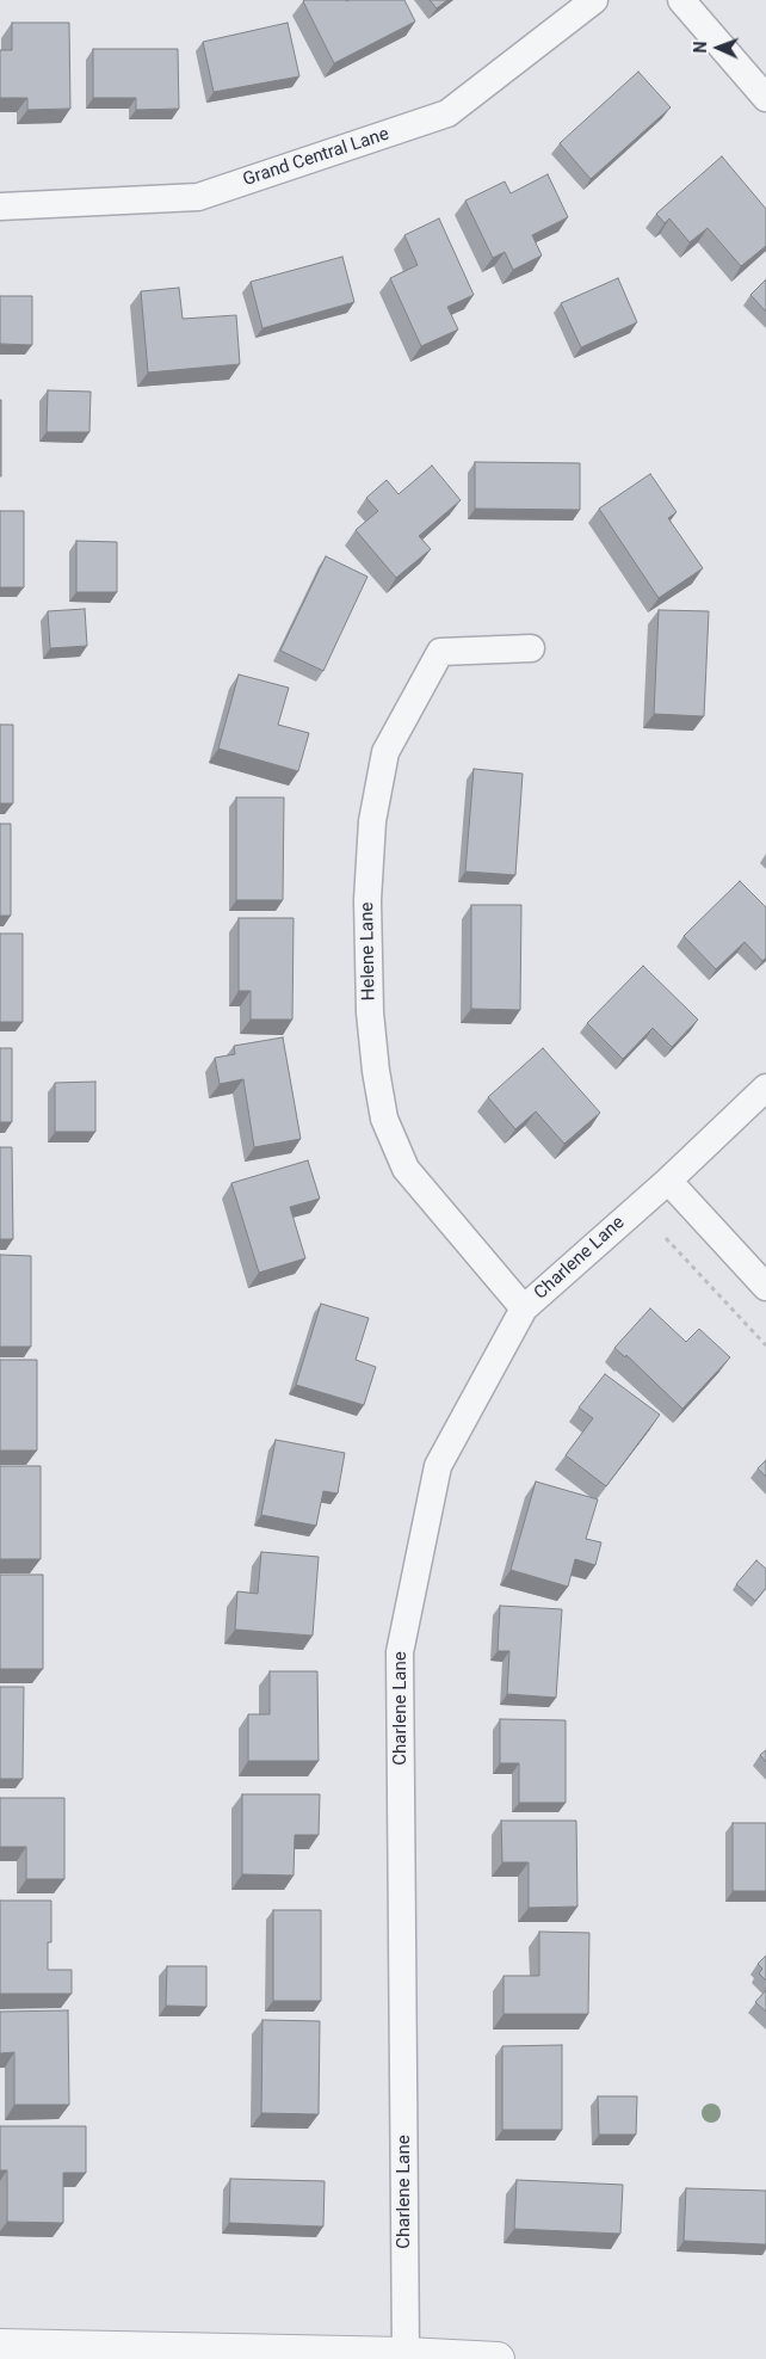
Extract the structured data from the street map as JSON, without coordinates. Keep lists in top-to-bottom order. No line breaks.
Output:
{"streets":{"street":["Grand Central Lane","Helene Lane","Charlene Lane"]},"crossings":[["Helene Lane","Charlene Lane"]],"north":"left"}
